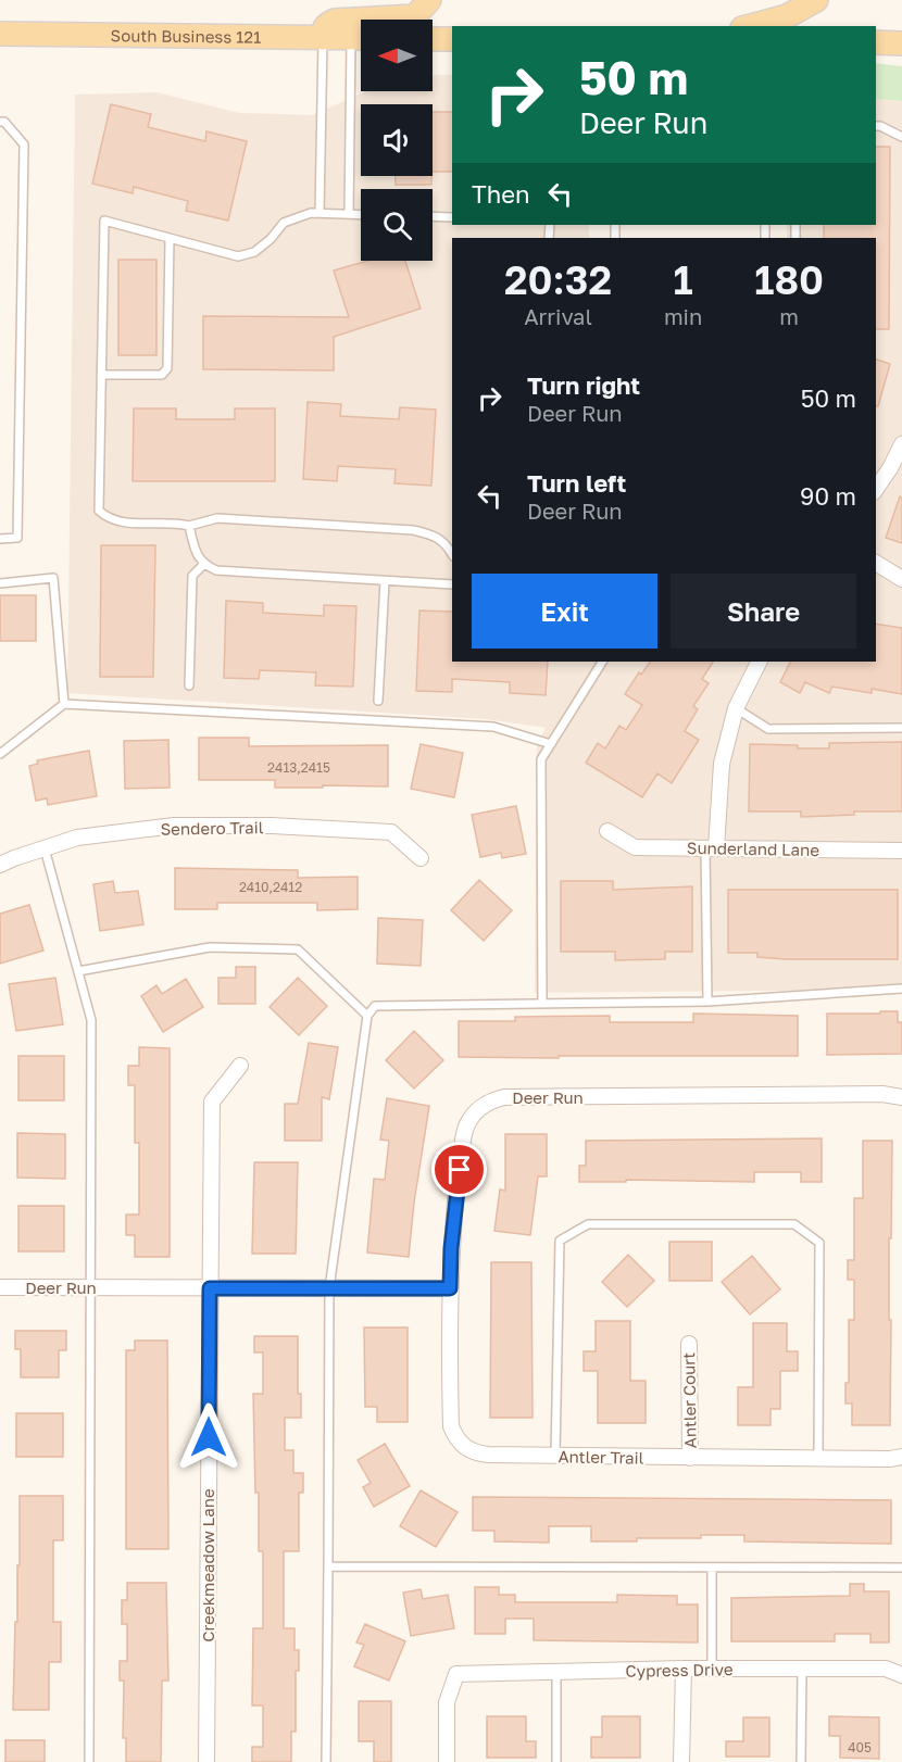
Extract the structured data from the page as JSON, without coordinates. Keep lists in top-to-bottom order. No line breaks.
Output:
{"streets":{"main road":["South Business 121"],"street":["Sendero Trail","Sunderland Lane","Deer Run","Antler Court","Antler Trail","Creekmeadow Lane","Cypress Drive"]},"crossings":[["Deer Run","Antler Trail"],["Deer Run","Creekmeadow Lane"],["Antler Court","Antler Trail"]],"house_numbers":["2413,2415","2410,2412","405"],"north":"left","page":{"turn":["50 m","Deer Run"],"then":"Then","eta":["20:32","Arrival","1","min","180","m"],"list":[{"name":"Turn right","note":"Deer Run","value":"50 m"},{"name":"Turn left","note":"Deer Run","value":"90 m"}],"buttons":["Exit","Share"]}}
